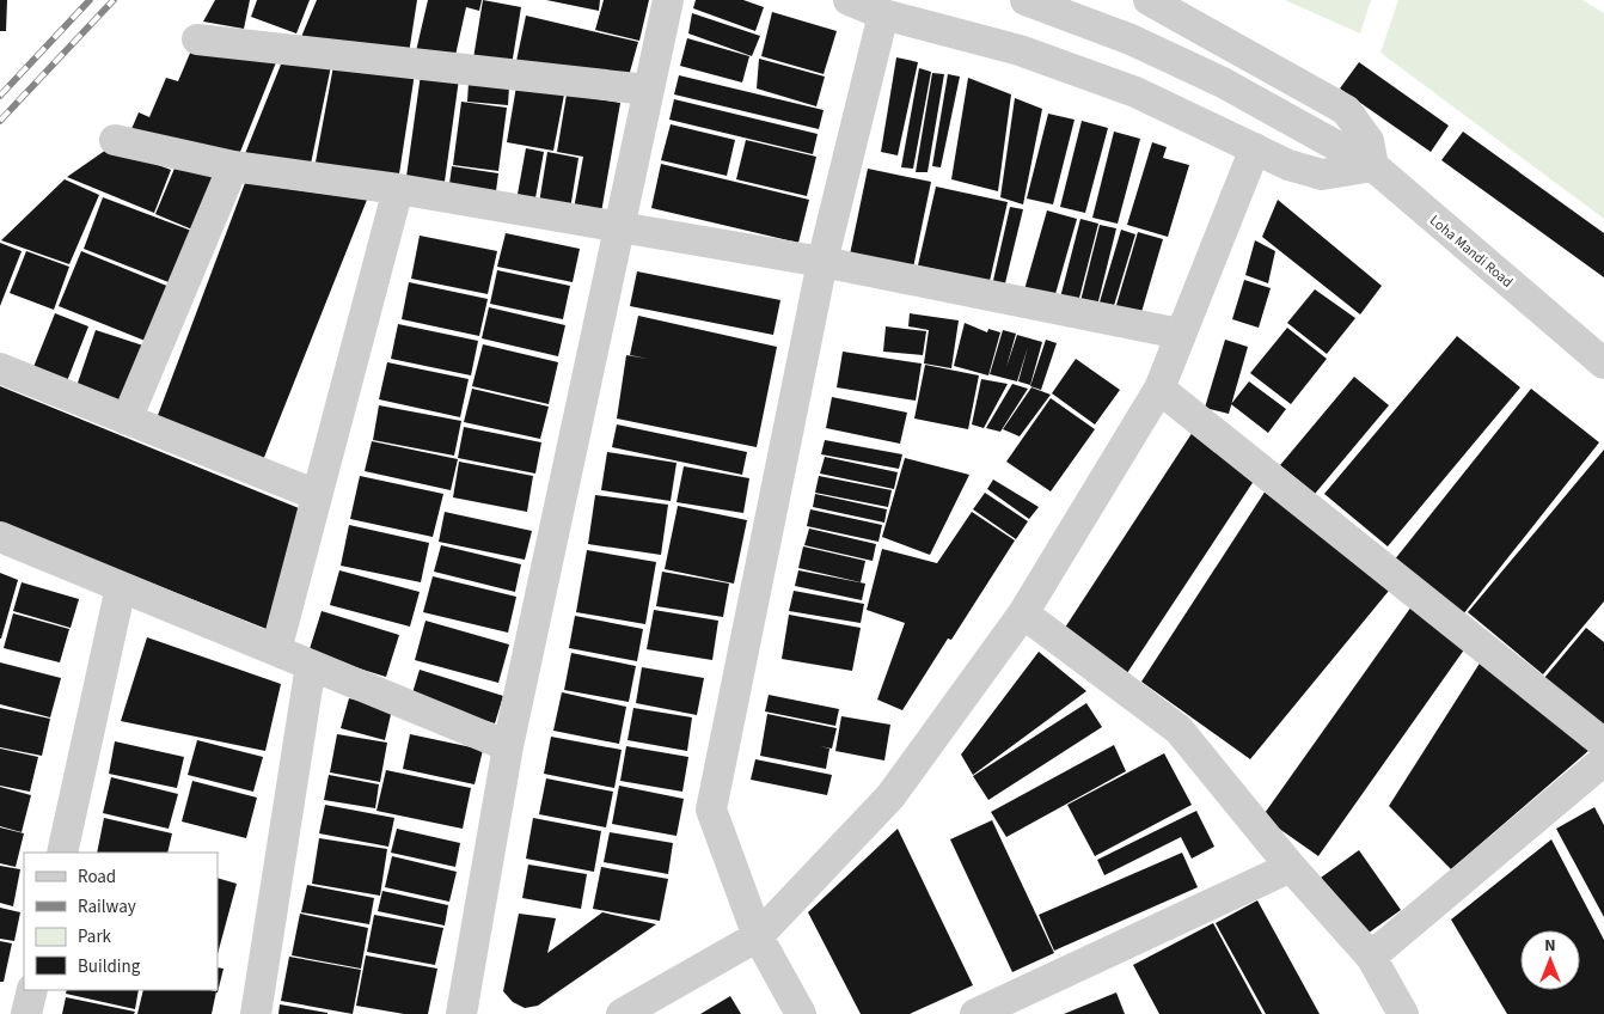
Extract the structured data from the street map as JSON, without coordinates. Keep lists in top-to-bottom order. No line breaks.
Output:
{"streets":{"street":["Loha Mandi Road"]},"legend":["Road","Railway","Park","Building"],"north":"top"}
